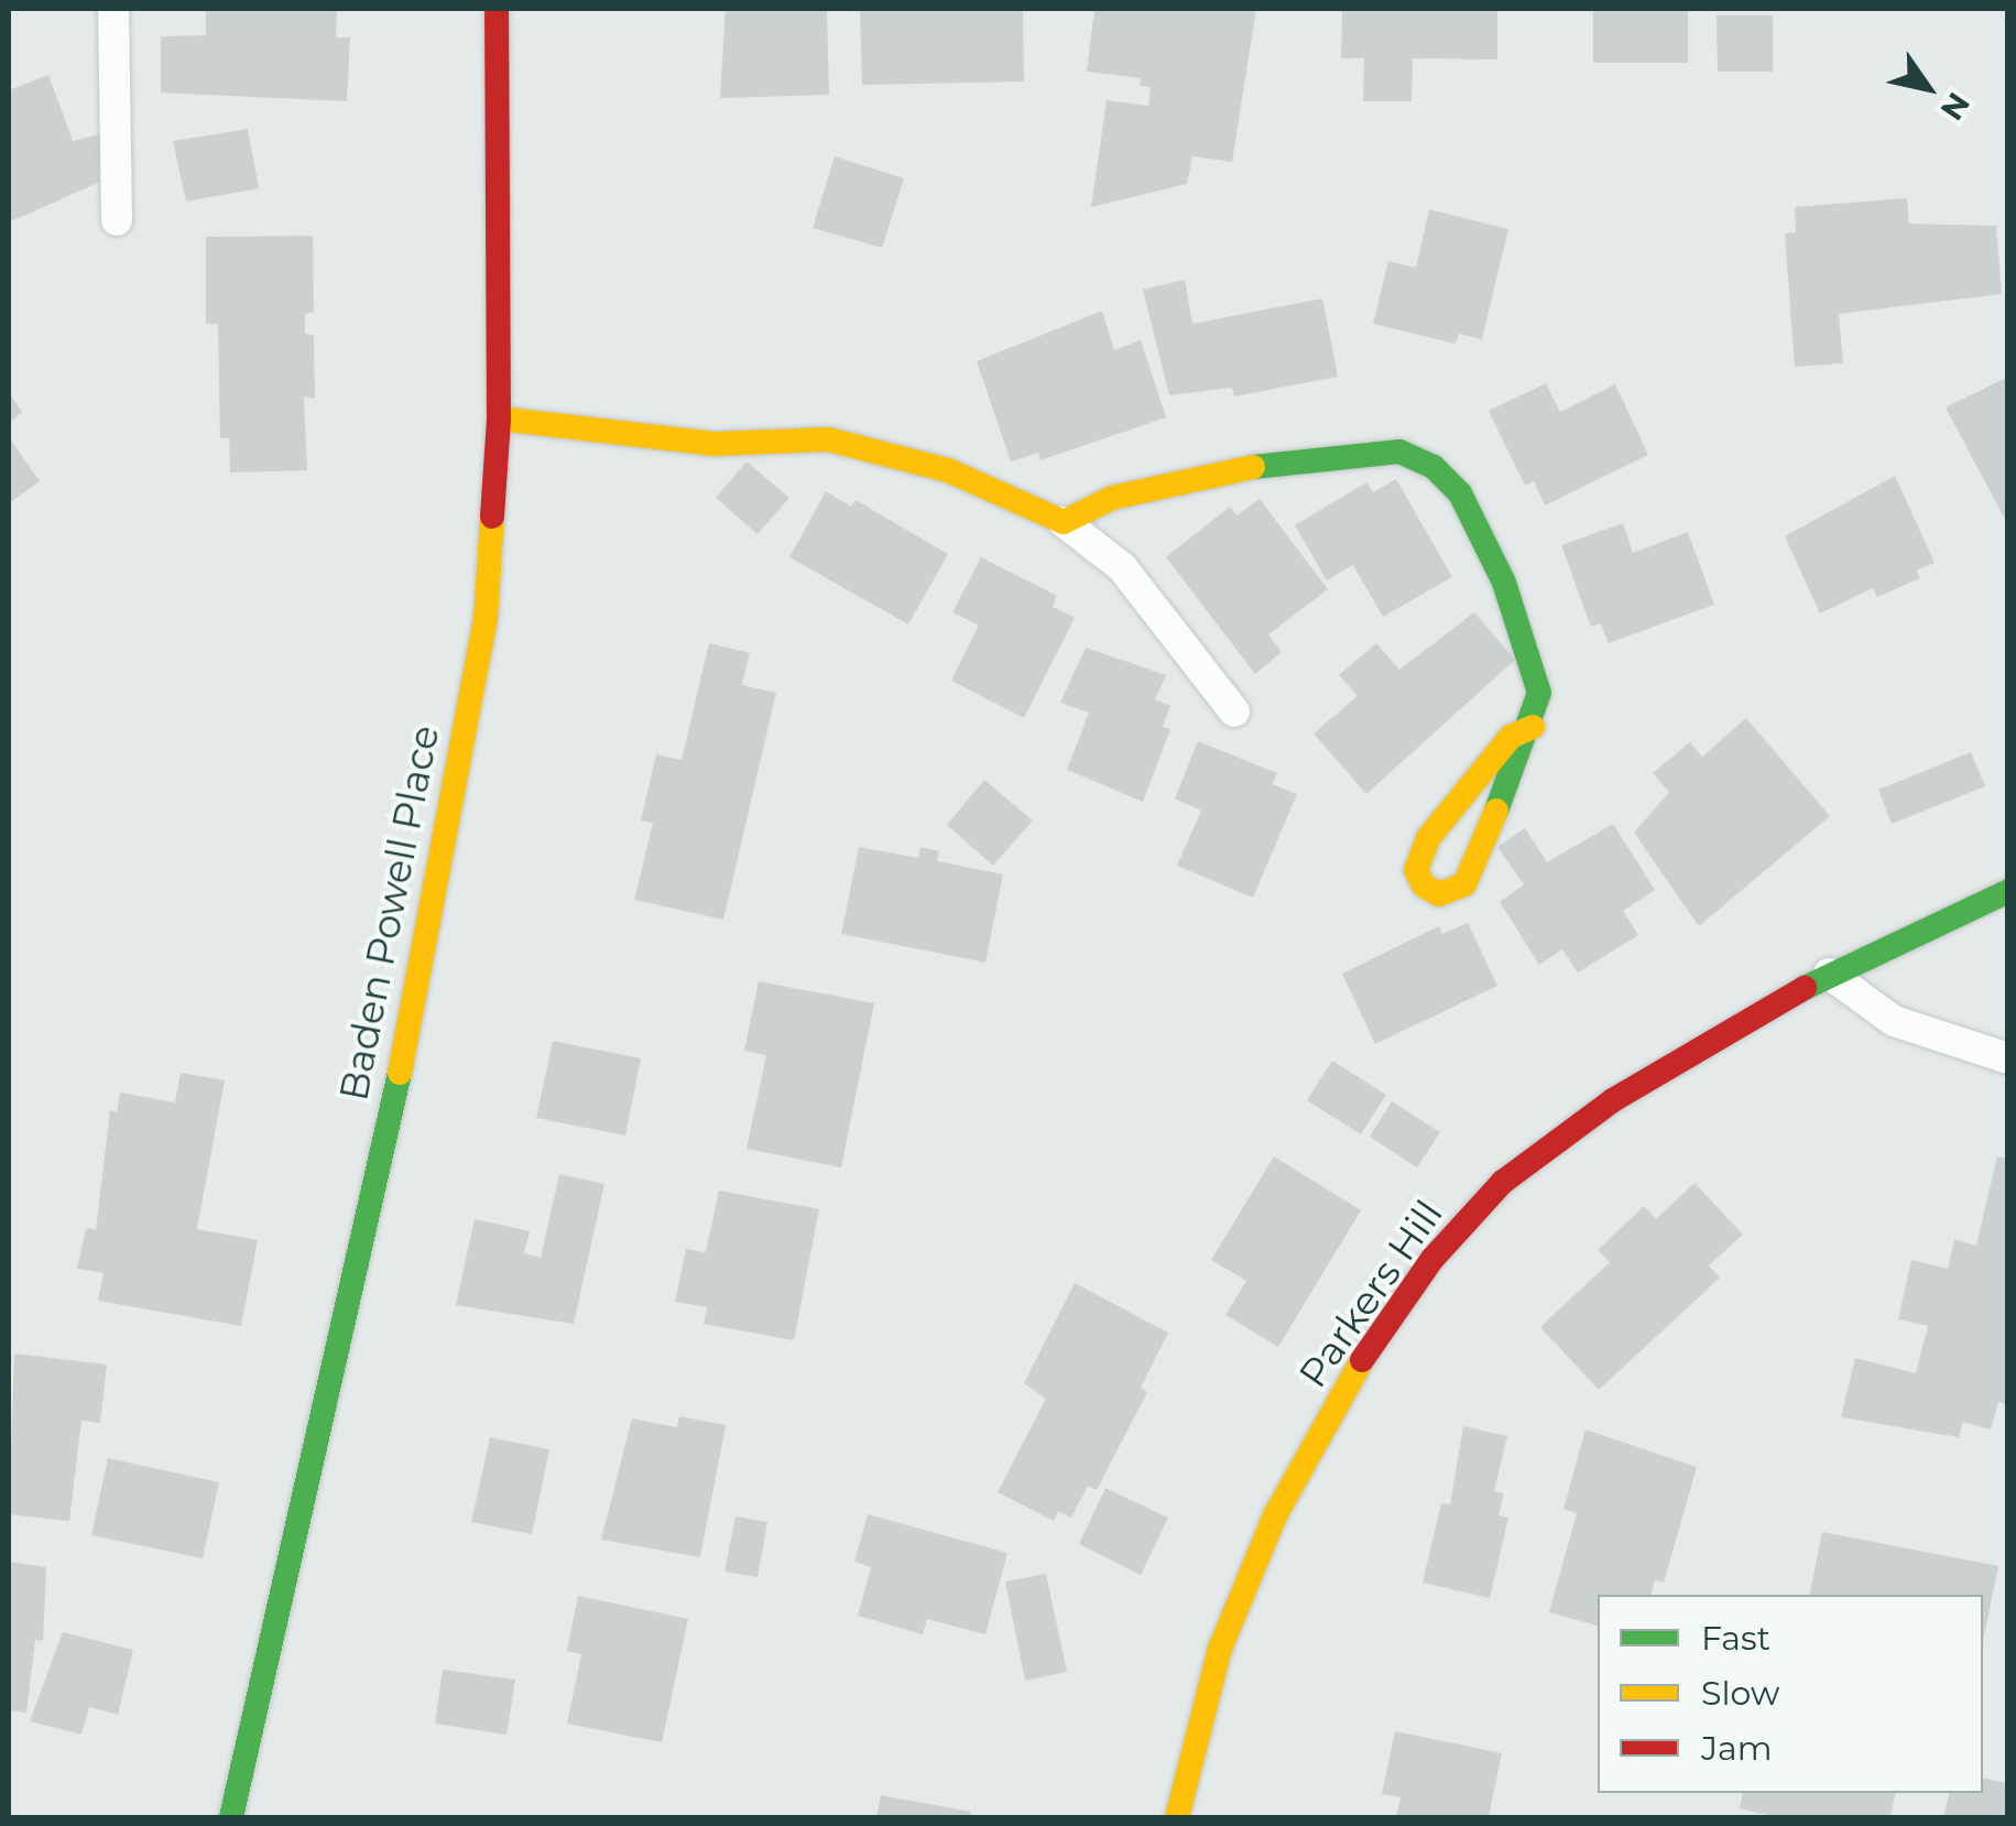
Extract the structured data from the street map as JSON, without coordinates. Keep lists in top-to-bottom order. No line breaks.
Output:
{"streets":{"street":["Baden Powell Place","Parkers Hill"]},"legend":["Fast","Slow","Jam"],"north":"bottom right"}
